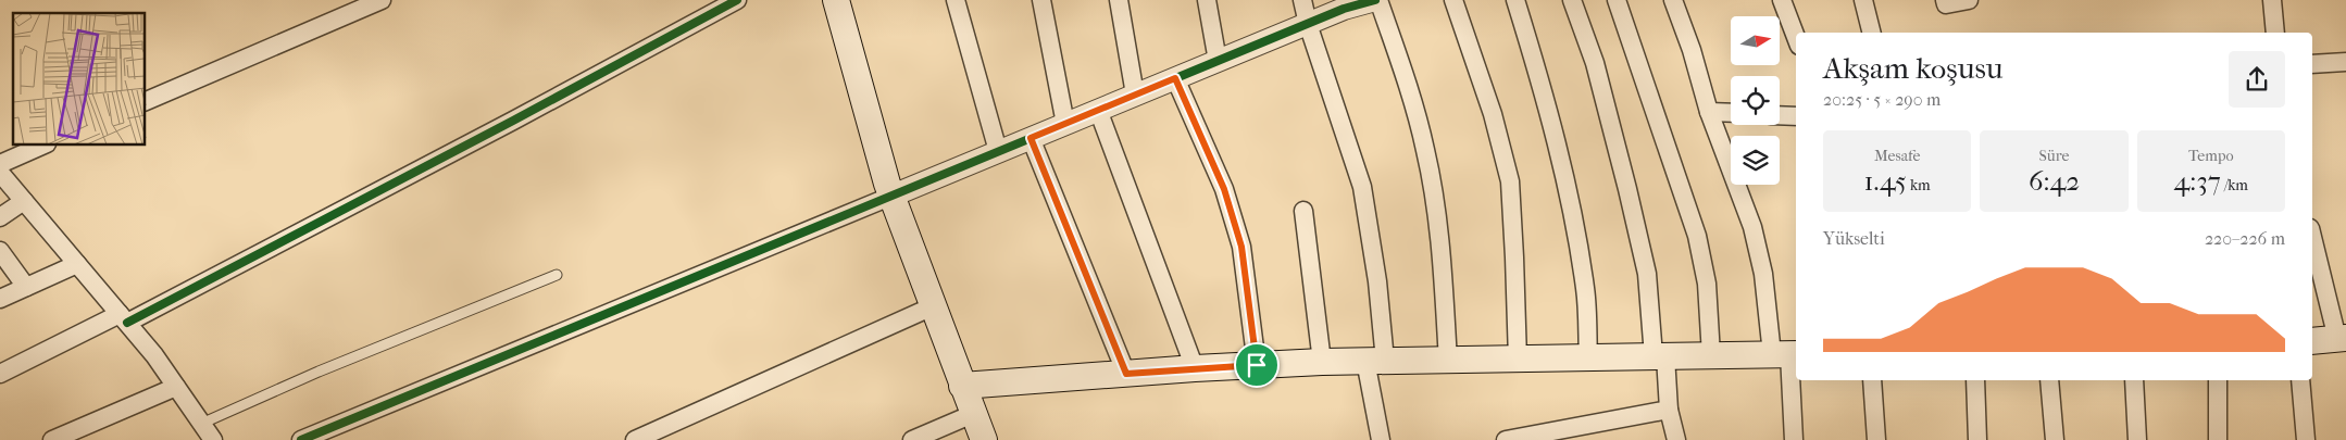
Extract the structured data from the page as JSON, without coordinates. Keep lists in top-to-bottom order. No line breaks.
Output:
{"north":"right","page":{"heading":["Akşam koşusu","20:25 · 5 × 290 m"],"stats":[["Mesafe","1.45 km"],["Süre","6:42"],["Tempo","4:37 /km"]],"chart":["Yükselti","220–226 m"]}}
